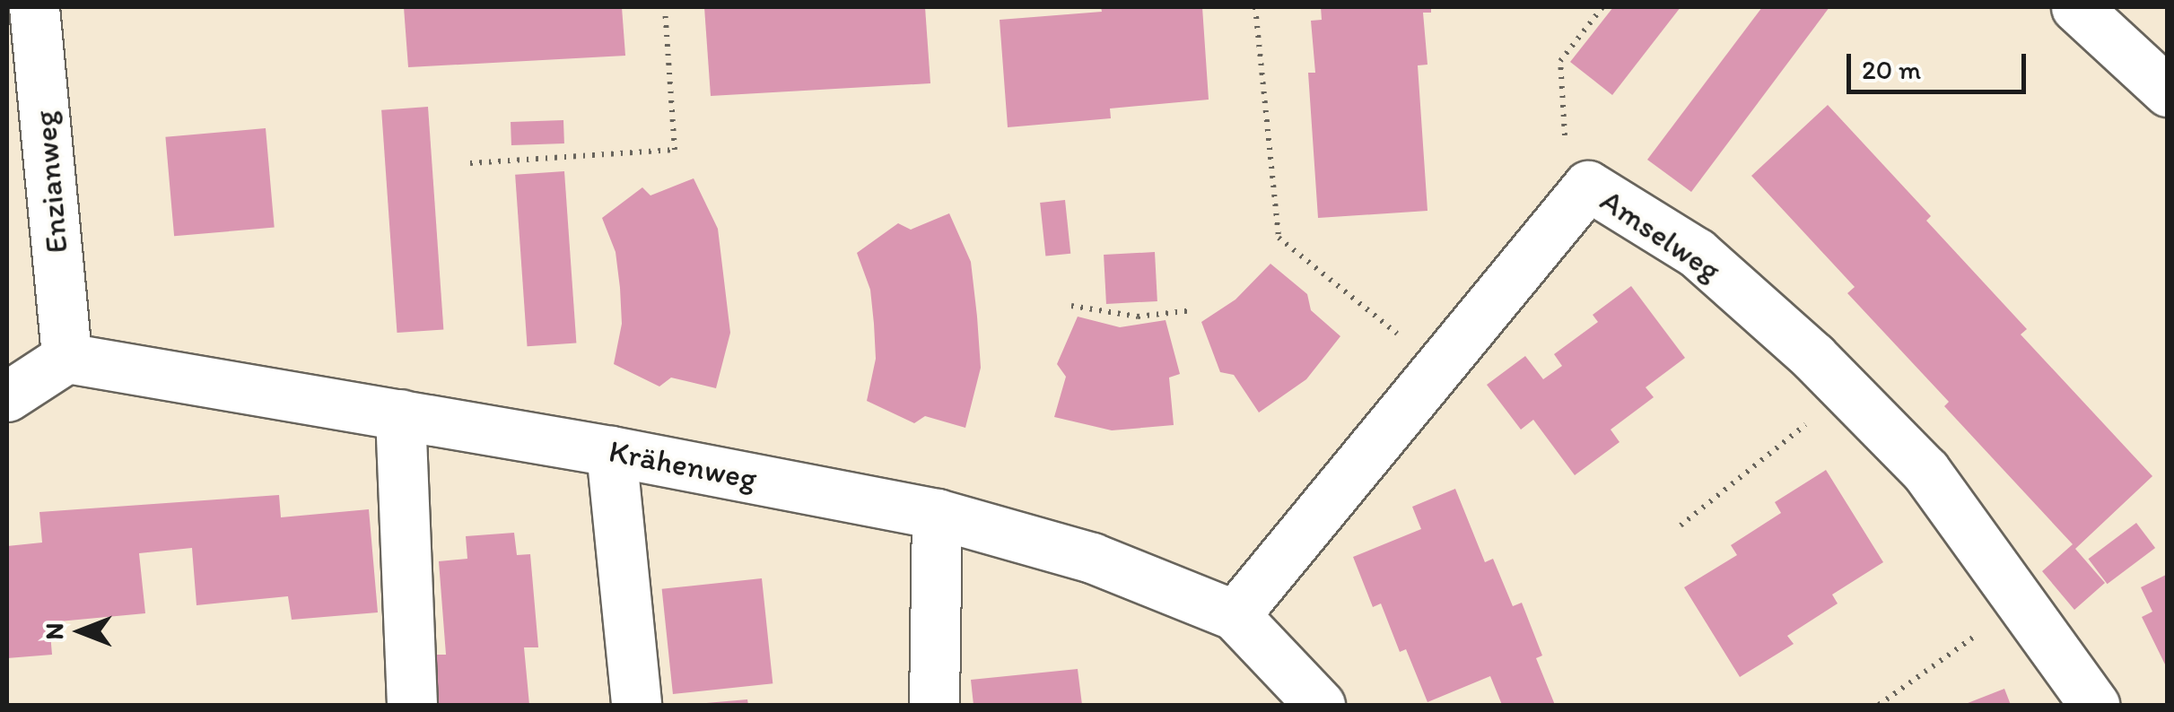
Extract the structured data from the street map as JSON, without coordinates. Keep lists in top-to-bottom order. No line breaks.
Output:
{"streets":{"street":["Enzianweg","Amselweg","Krähenweg"]},"crossings":[["Enzianweg","Krähenweg"],["Amselweg","Krähenweg"]],"scale_bar":"20 m","north":"left"}
